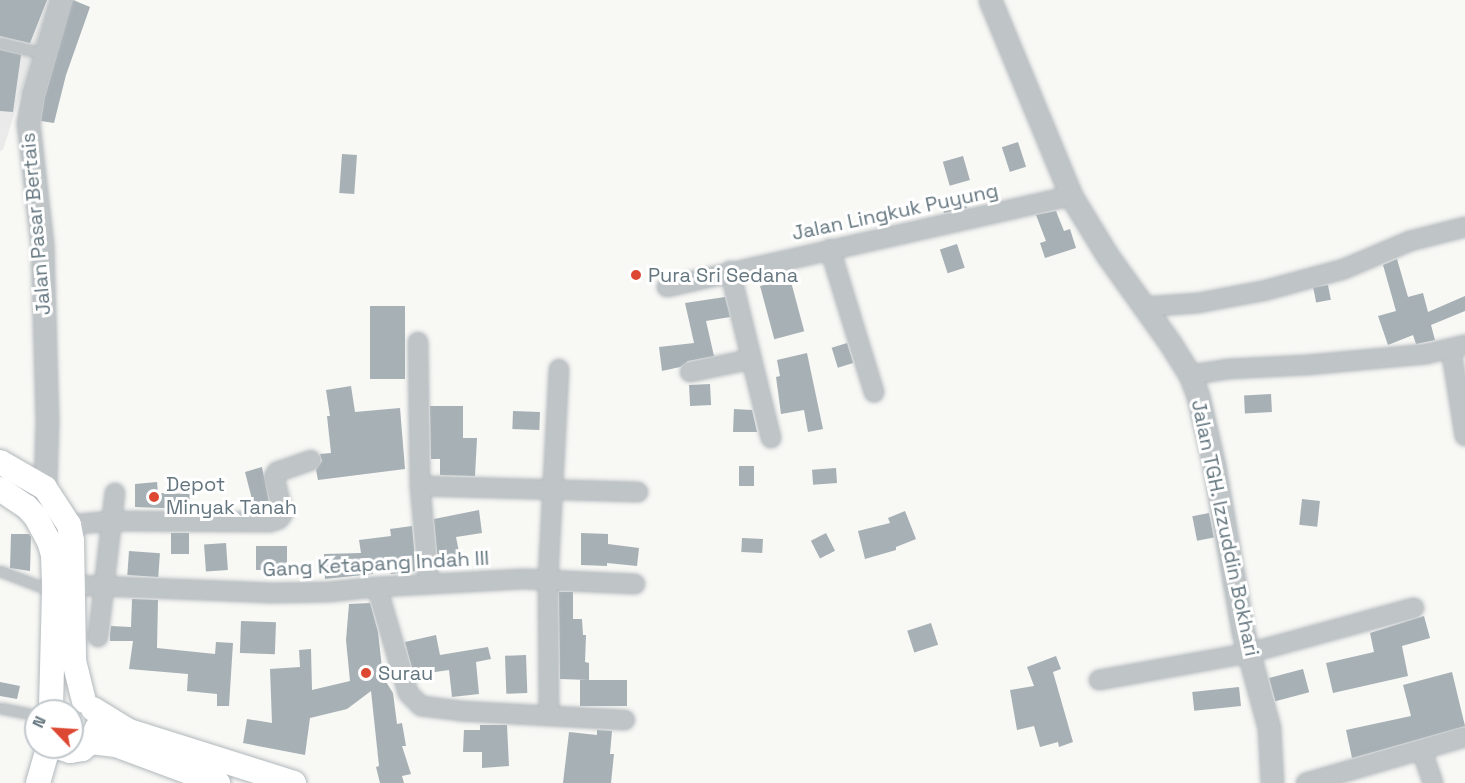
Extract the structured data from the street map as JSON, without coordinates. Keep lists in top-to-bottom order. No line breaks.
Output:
{"streets":{"street":["Jalan Lingkuk Puyung","Jalan Pasar Bertais","Jalan TGH. Izzuddin Bokhari","Gang Ketapang Indah III"]},"crossings":[["Jalan Lingkuk Puyung","Jalan TGH. Izzuddin Bokhari"]],"places":["Pura Sri Sedana","Depot Minyak Tanah","Surau"],"north":"top left"}
